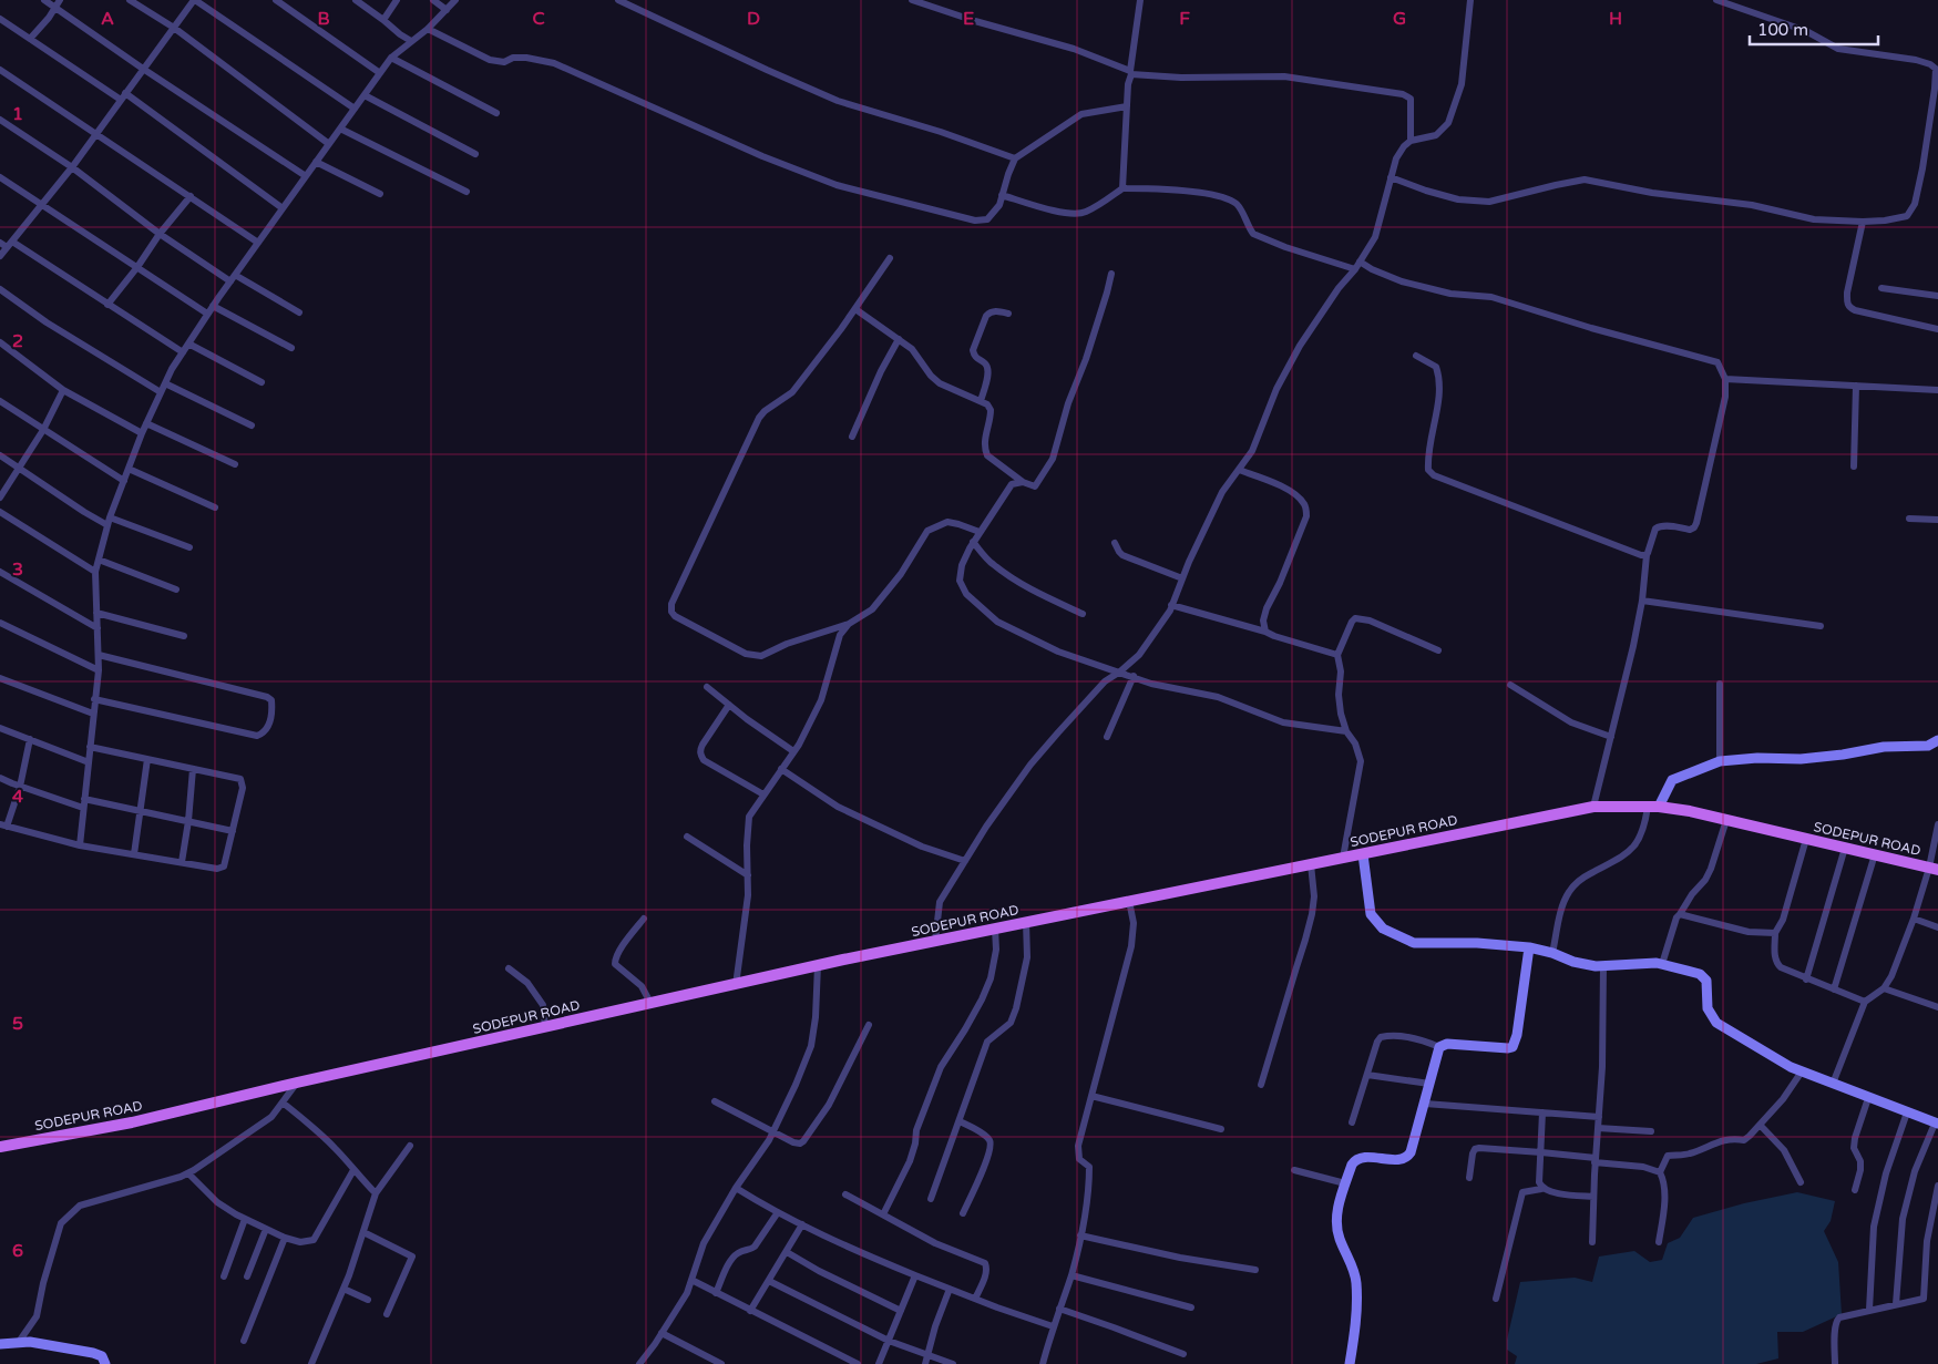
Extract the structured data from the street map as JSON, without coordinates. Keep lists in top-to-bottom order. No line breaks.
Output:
{"streets":{"main road":["SODEPUR ROAD"]},"scale_bar":"100 m","grid":{"columns":["A","B","C","D","E","F","G","H"],"rows":["1","2","3","4","5","6"]}}
